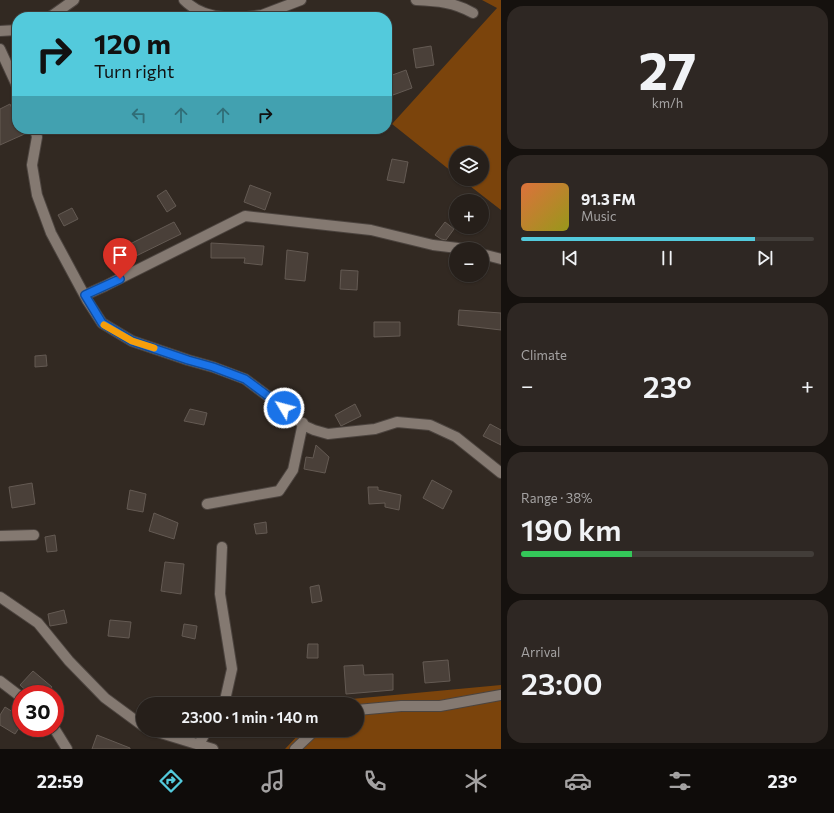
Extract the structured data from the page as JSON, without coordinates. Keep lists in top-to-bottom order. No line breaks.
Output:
{"page":{"tile":[["27","km/h"],"Climate",["Range · 38%","190 km"],["Arrival","23:00"]],"turn":["120 m","Turn right"],"map_buttons":["+","−"],"song":["91.3 FM","Music"],"heat":["−","23°","+"],"limit":"30","trip":"23:00 · 1 min · 140 m","tabs":["22:59","23°"]}}
